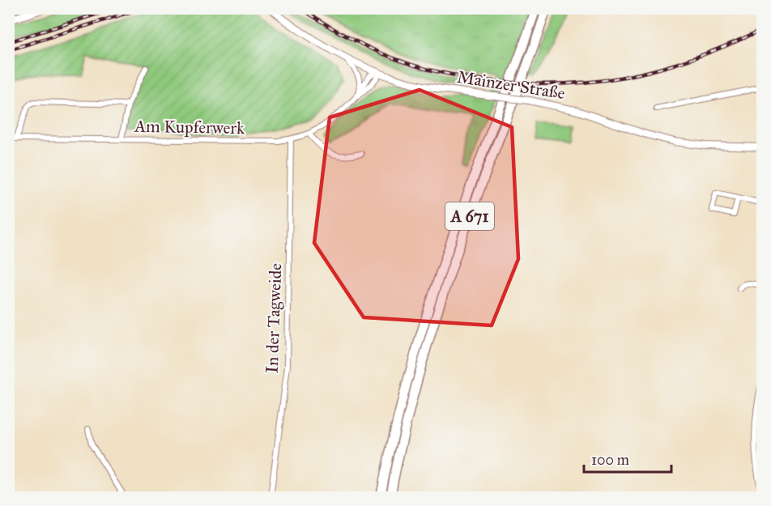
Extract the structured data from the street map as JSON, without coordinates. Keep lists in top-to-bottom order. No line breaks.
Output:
{"streets":{"highway":["A 671"],"main road":["Mainzer Straße"],"street":["Am Kupferwerk","In der Tagweide"]},"crossings":[["Mainzer Straße","Am Kupferwerk"],["Am Kupferwerk","In der Tagweide"]],"scale_bar":"100 m"}
